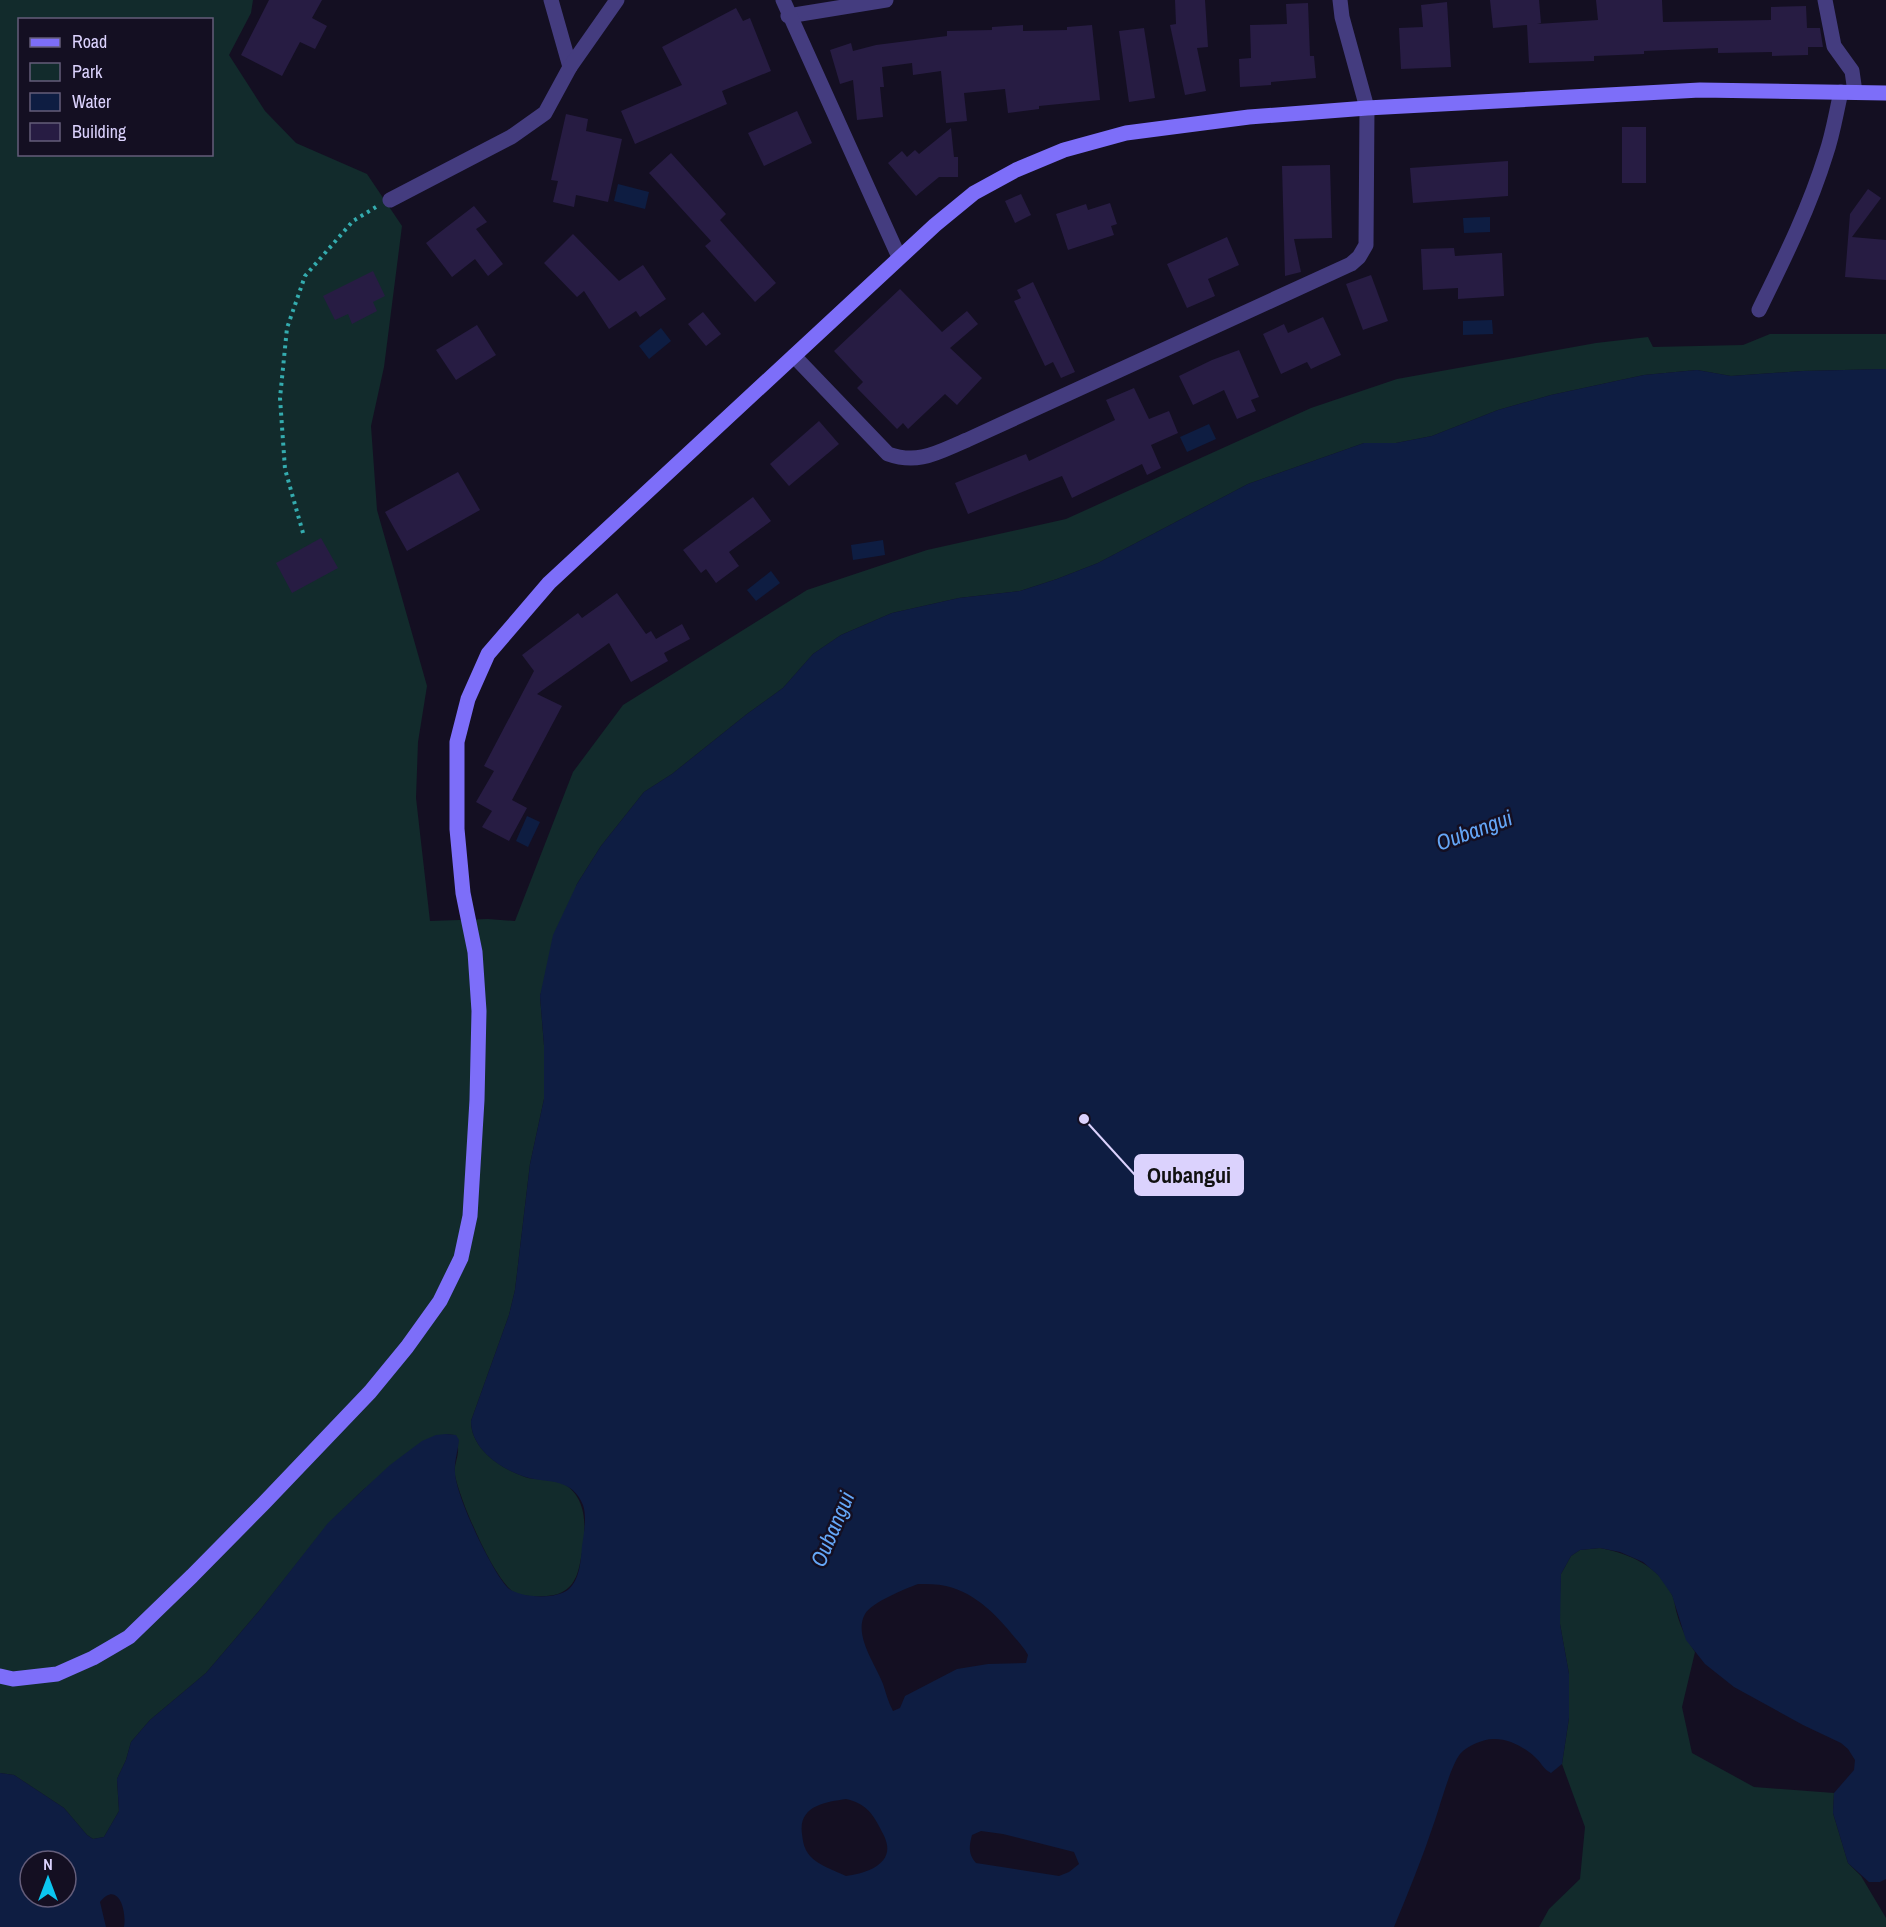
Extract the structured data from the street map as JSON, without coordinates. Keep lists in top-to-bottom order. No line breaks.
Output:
{"water":["Oubangui"],"places":["Oubangui"],"legend":["Road","Park","Water","Building"],"north":"top"}
